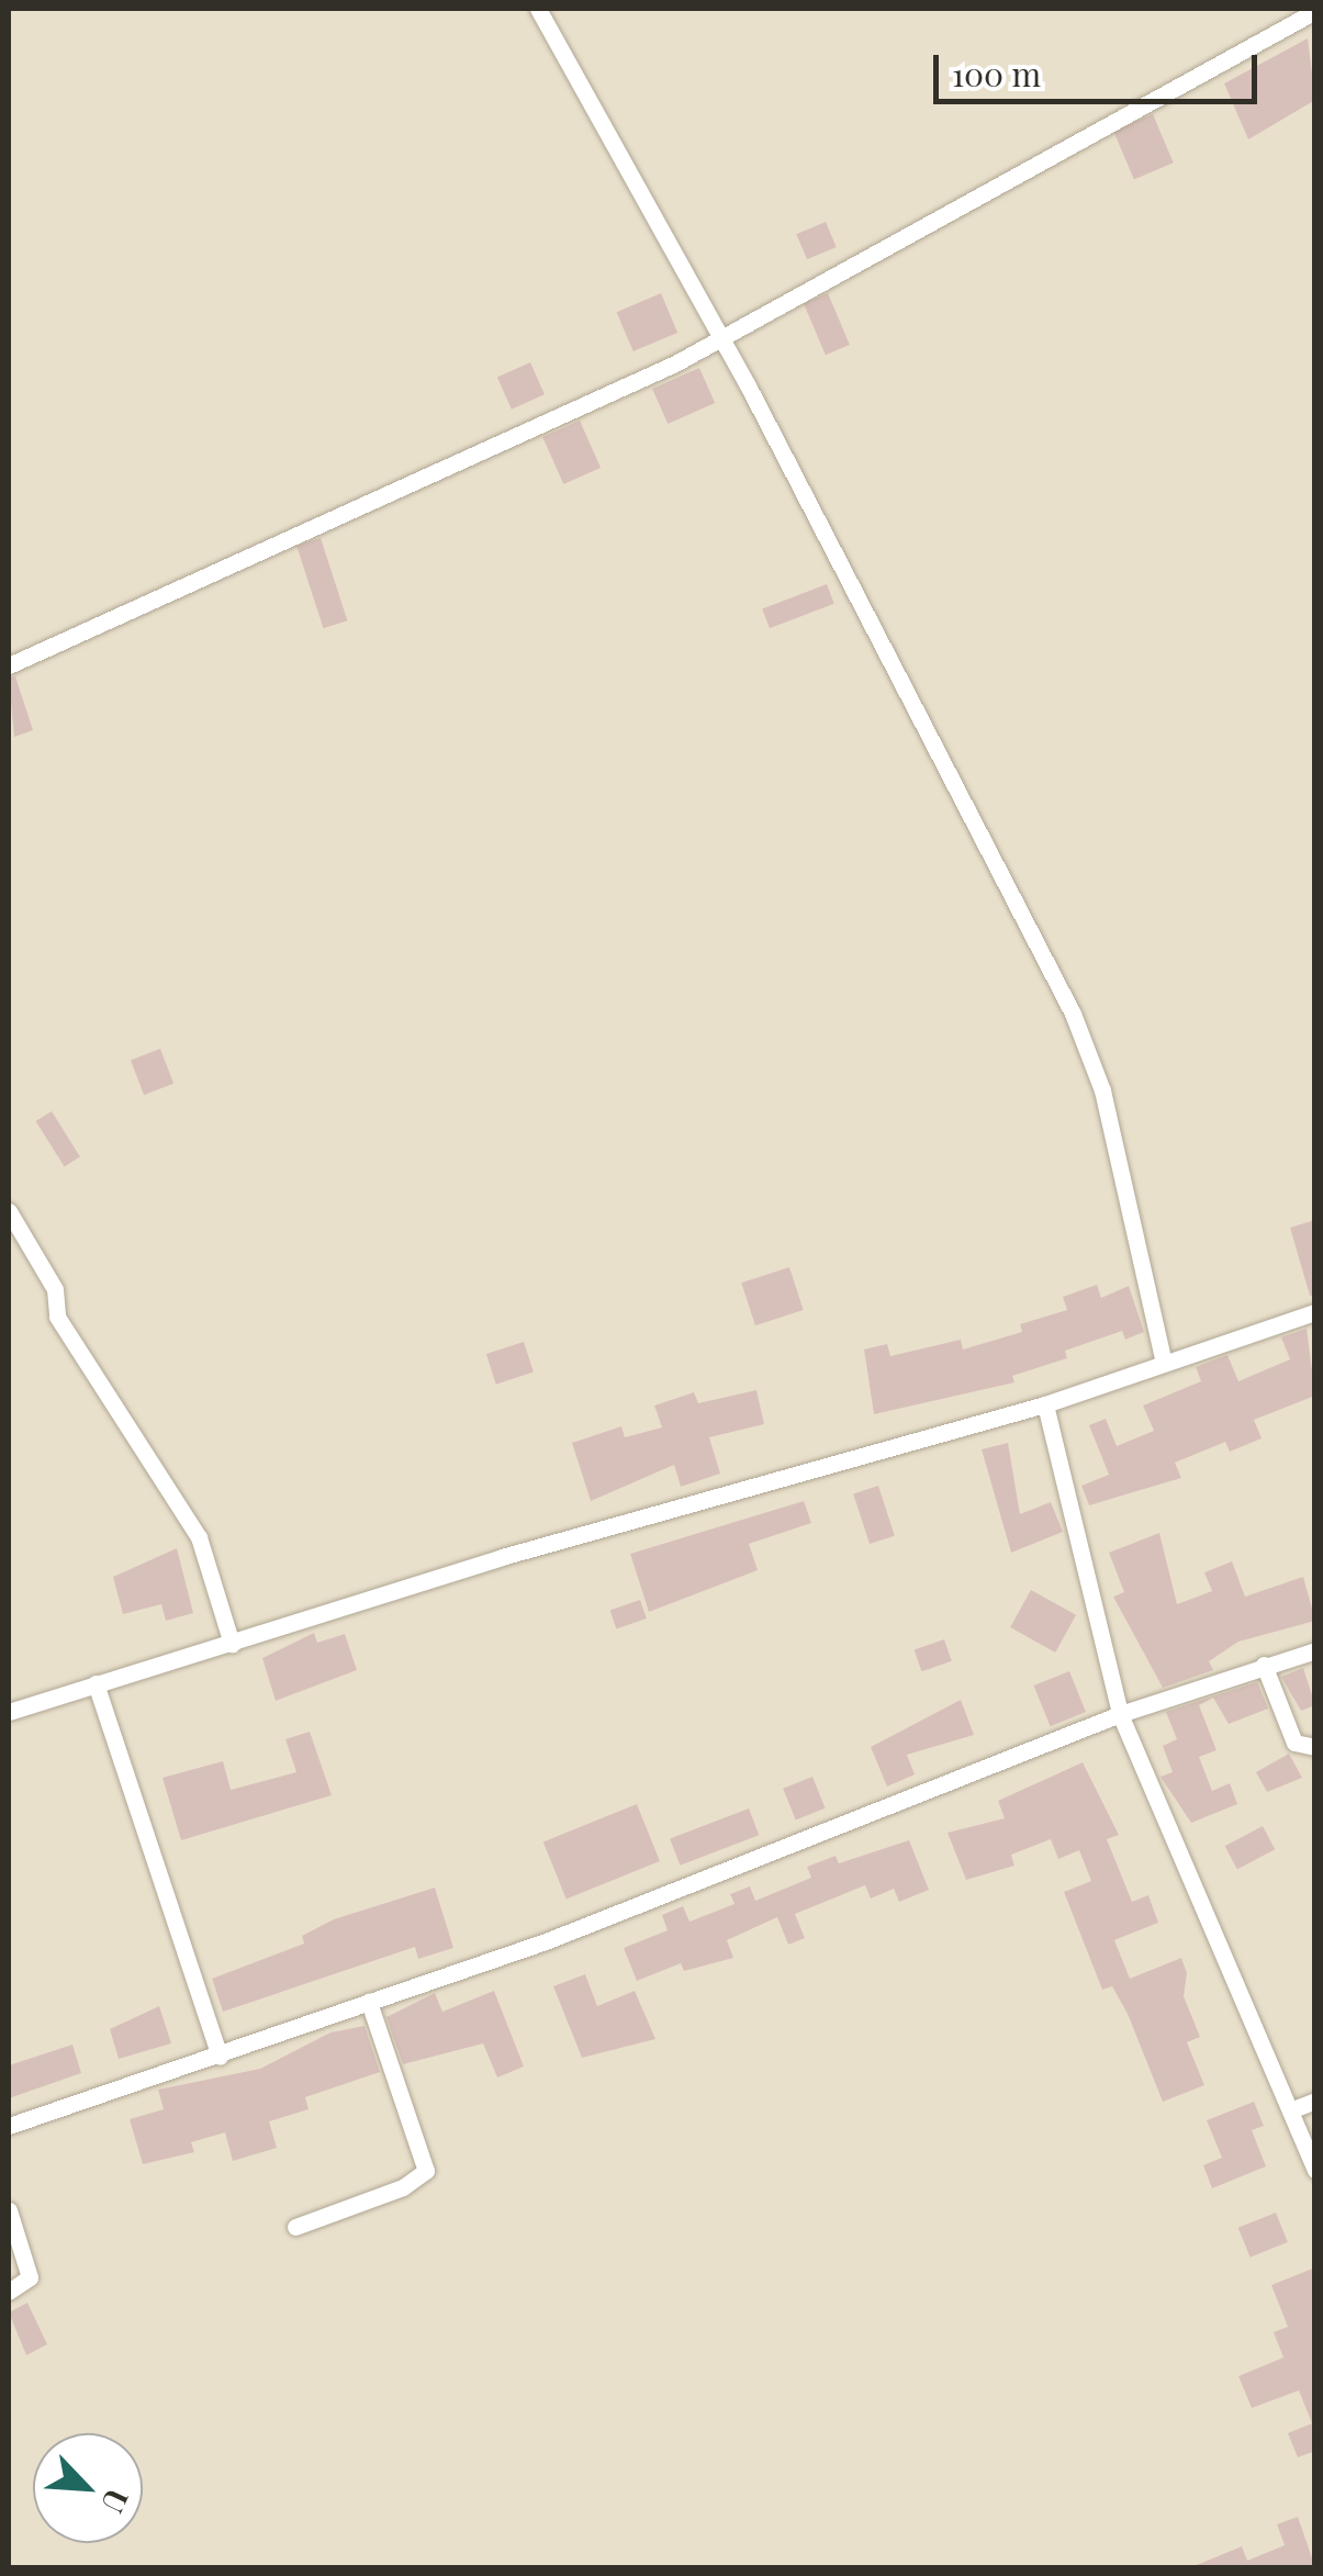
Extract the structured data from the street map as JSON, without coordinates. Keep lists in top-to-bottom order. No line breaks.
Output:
{"scale_bar":"100 m","north":"bottom right"}
